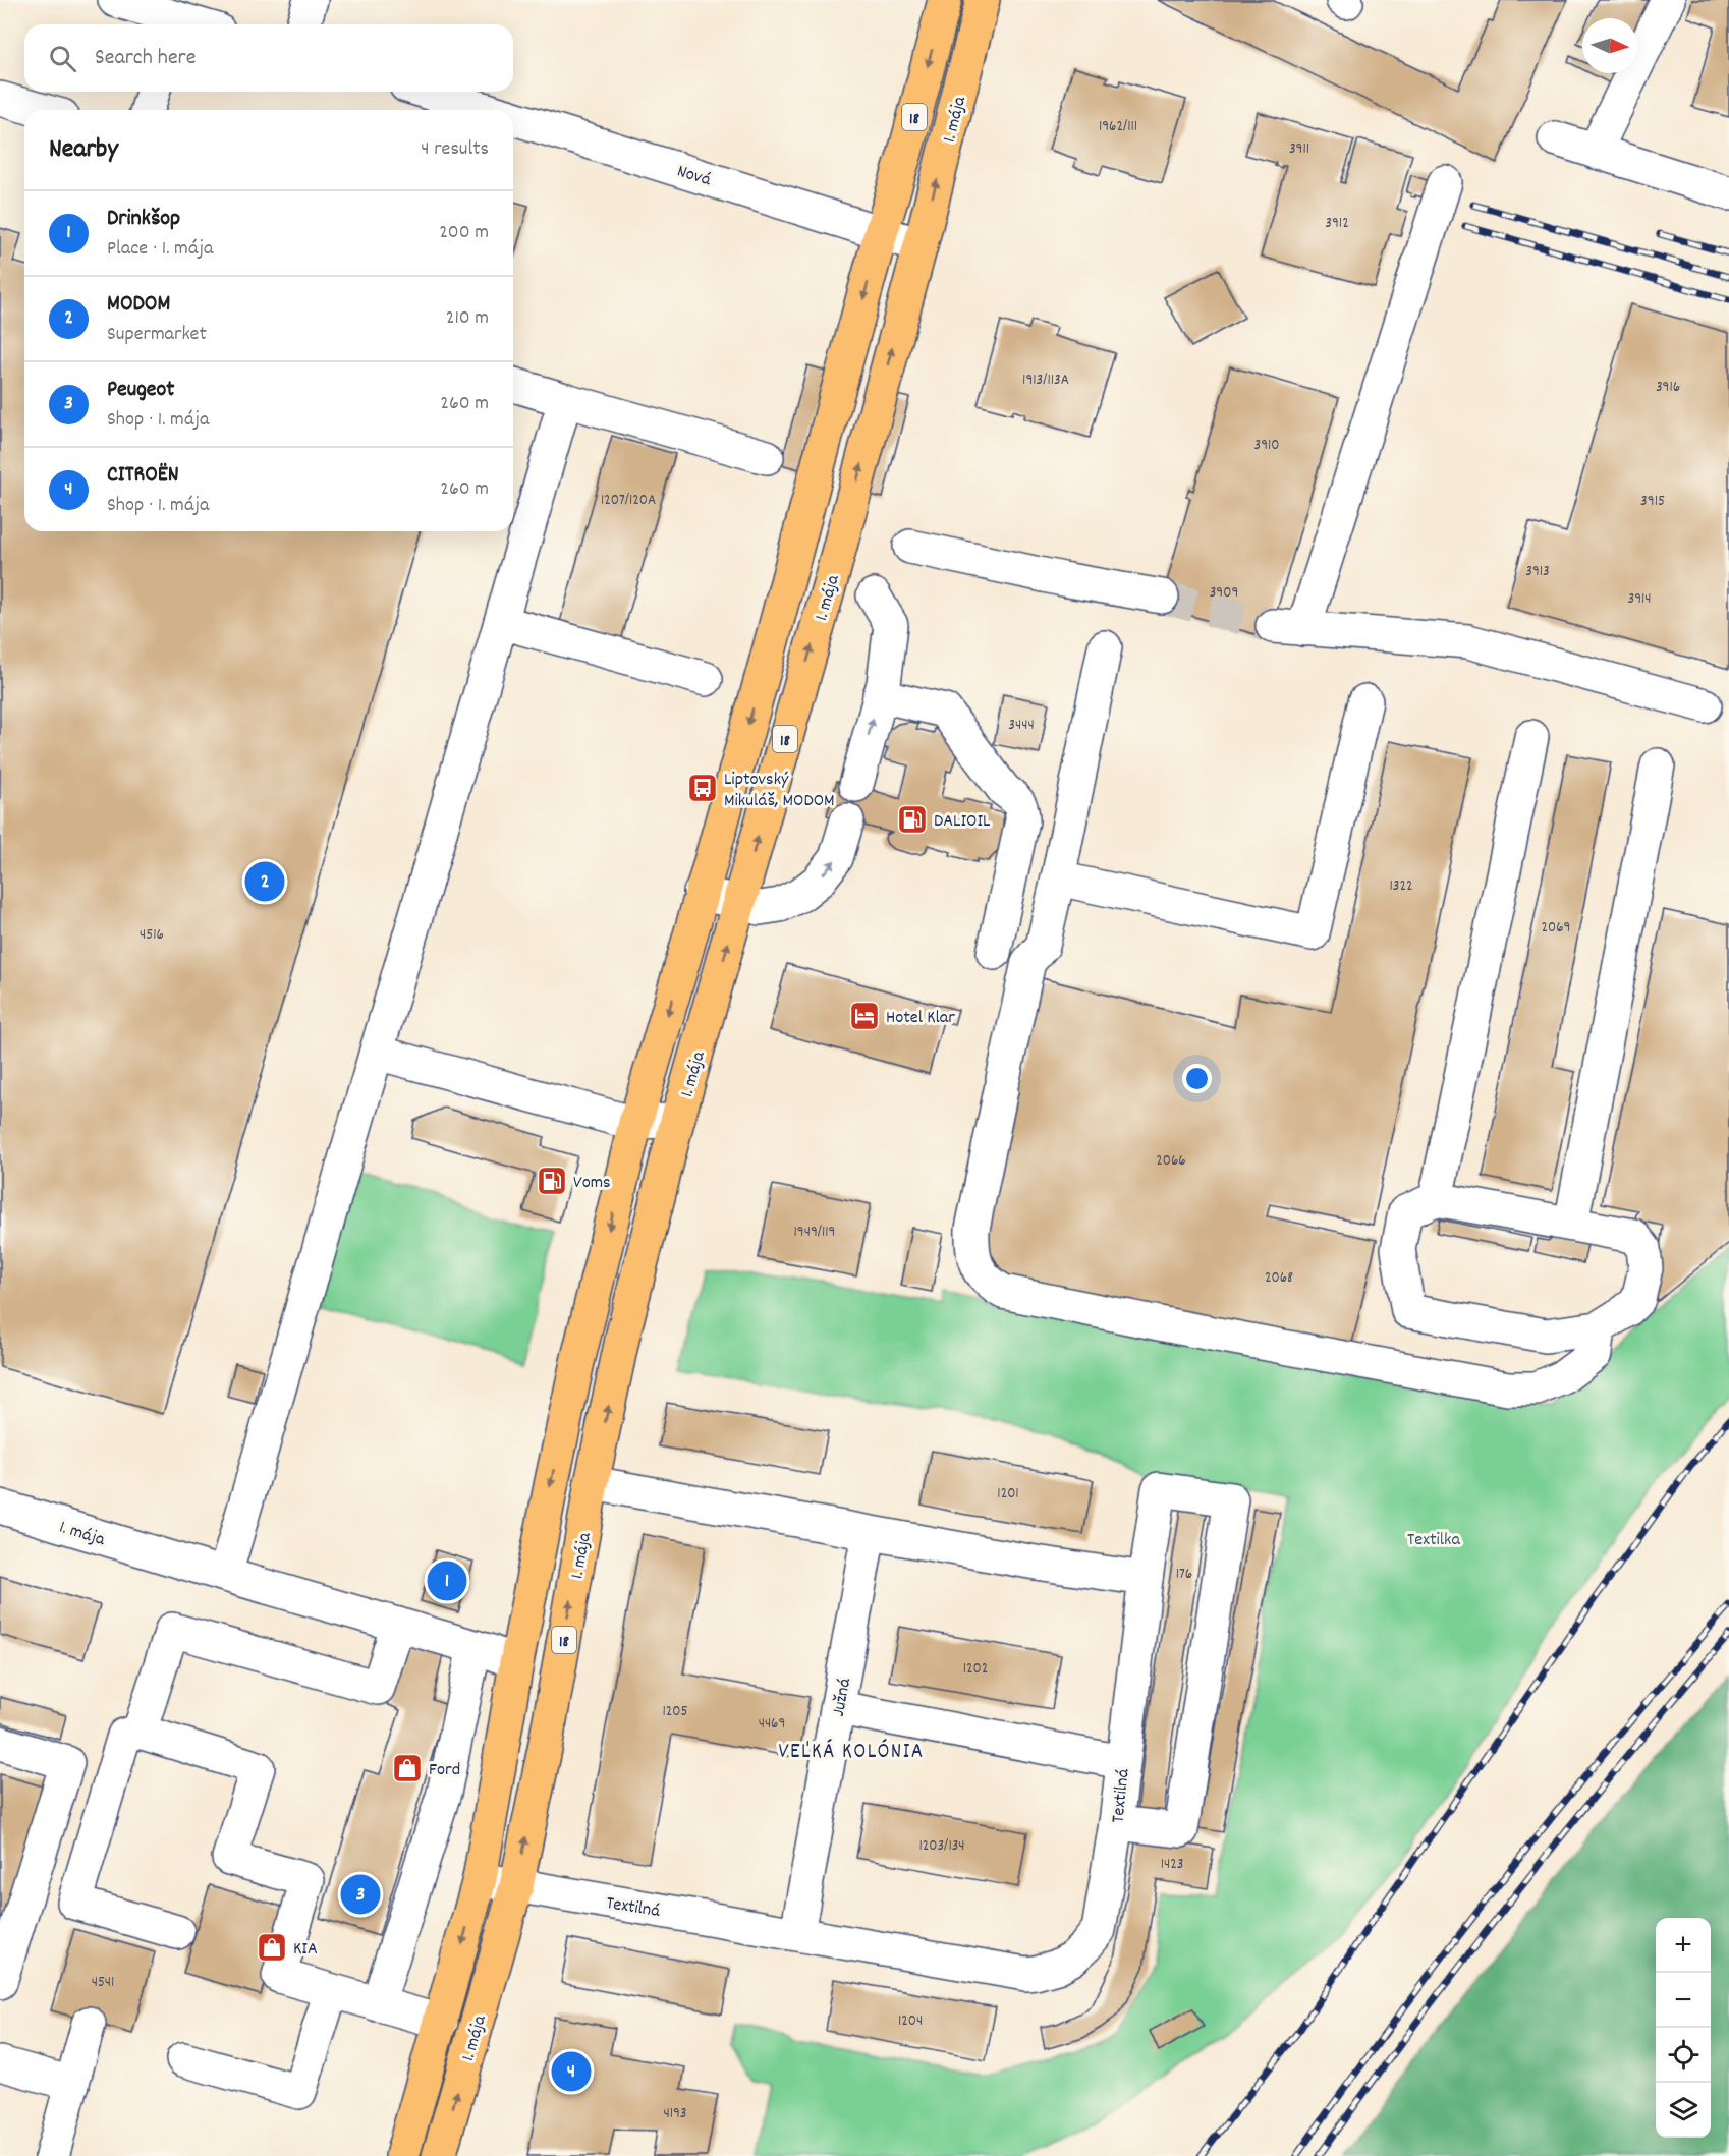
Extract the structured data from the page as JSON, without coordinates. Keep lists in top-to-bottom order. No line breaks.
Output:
{"streets":{"main road":["18","1. mája"],"street":["Nová","Južná","Textilná"]},"crossings":[["1. mája","Nová"],["1. mája","Textilná"],["Južná","Textilná"]],"districts":["VEĽKÁ KOLÓNIA"],"parks":["Textilka"],"places":{"bus stop":["Liptovský Mikuláš, MODOM"],"fuel station":["DALIOIL","Voms"],"hotel":["Hotel Klar"],"shop":["Ford","KIA"]},"house_numbers":["1962/111","3911","3912","1913/113A","3916","3910","1207/120A","3915","3913","3909","3914","3444","1322","2069","4516","2066","1949/119","2068","1201","176","1202","1205","4469","1203/134","1423","4541","1204","4193"],"north":"right","page":{"search":"Search here","heading":["Nearby","4 results"],"list":[{"mark":"1","name":"Drinkšop","note":"Place · 1. mája","value":"200 m"},{"mark":"2","name":"MODOM","note":"Supermarket","value":"210 m"},{"mark":"3","name":"Peugeot","note":"Shop · 1. mája","value":"260 m"},{"mark":"4","name":"CITROËN","note":"Shop · 1. mája","value":"260 m"}],"pins":["2","1","3","4"],"map_buttons":["+","−"]}}
